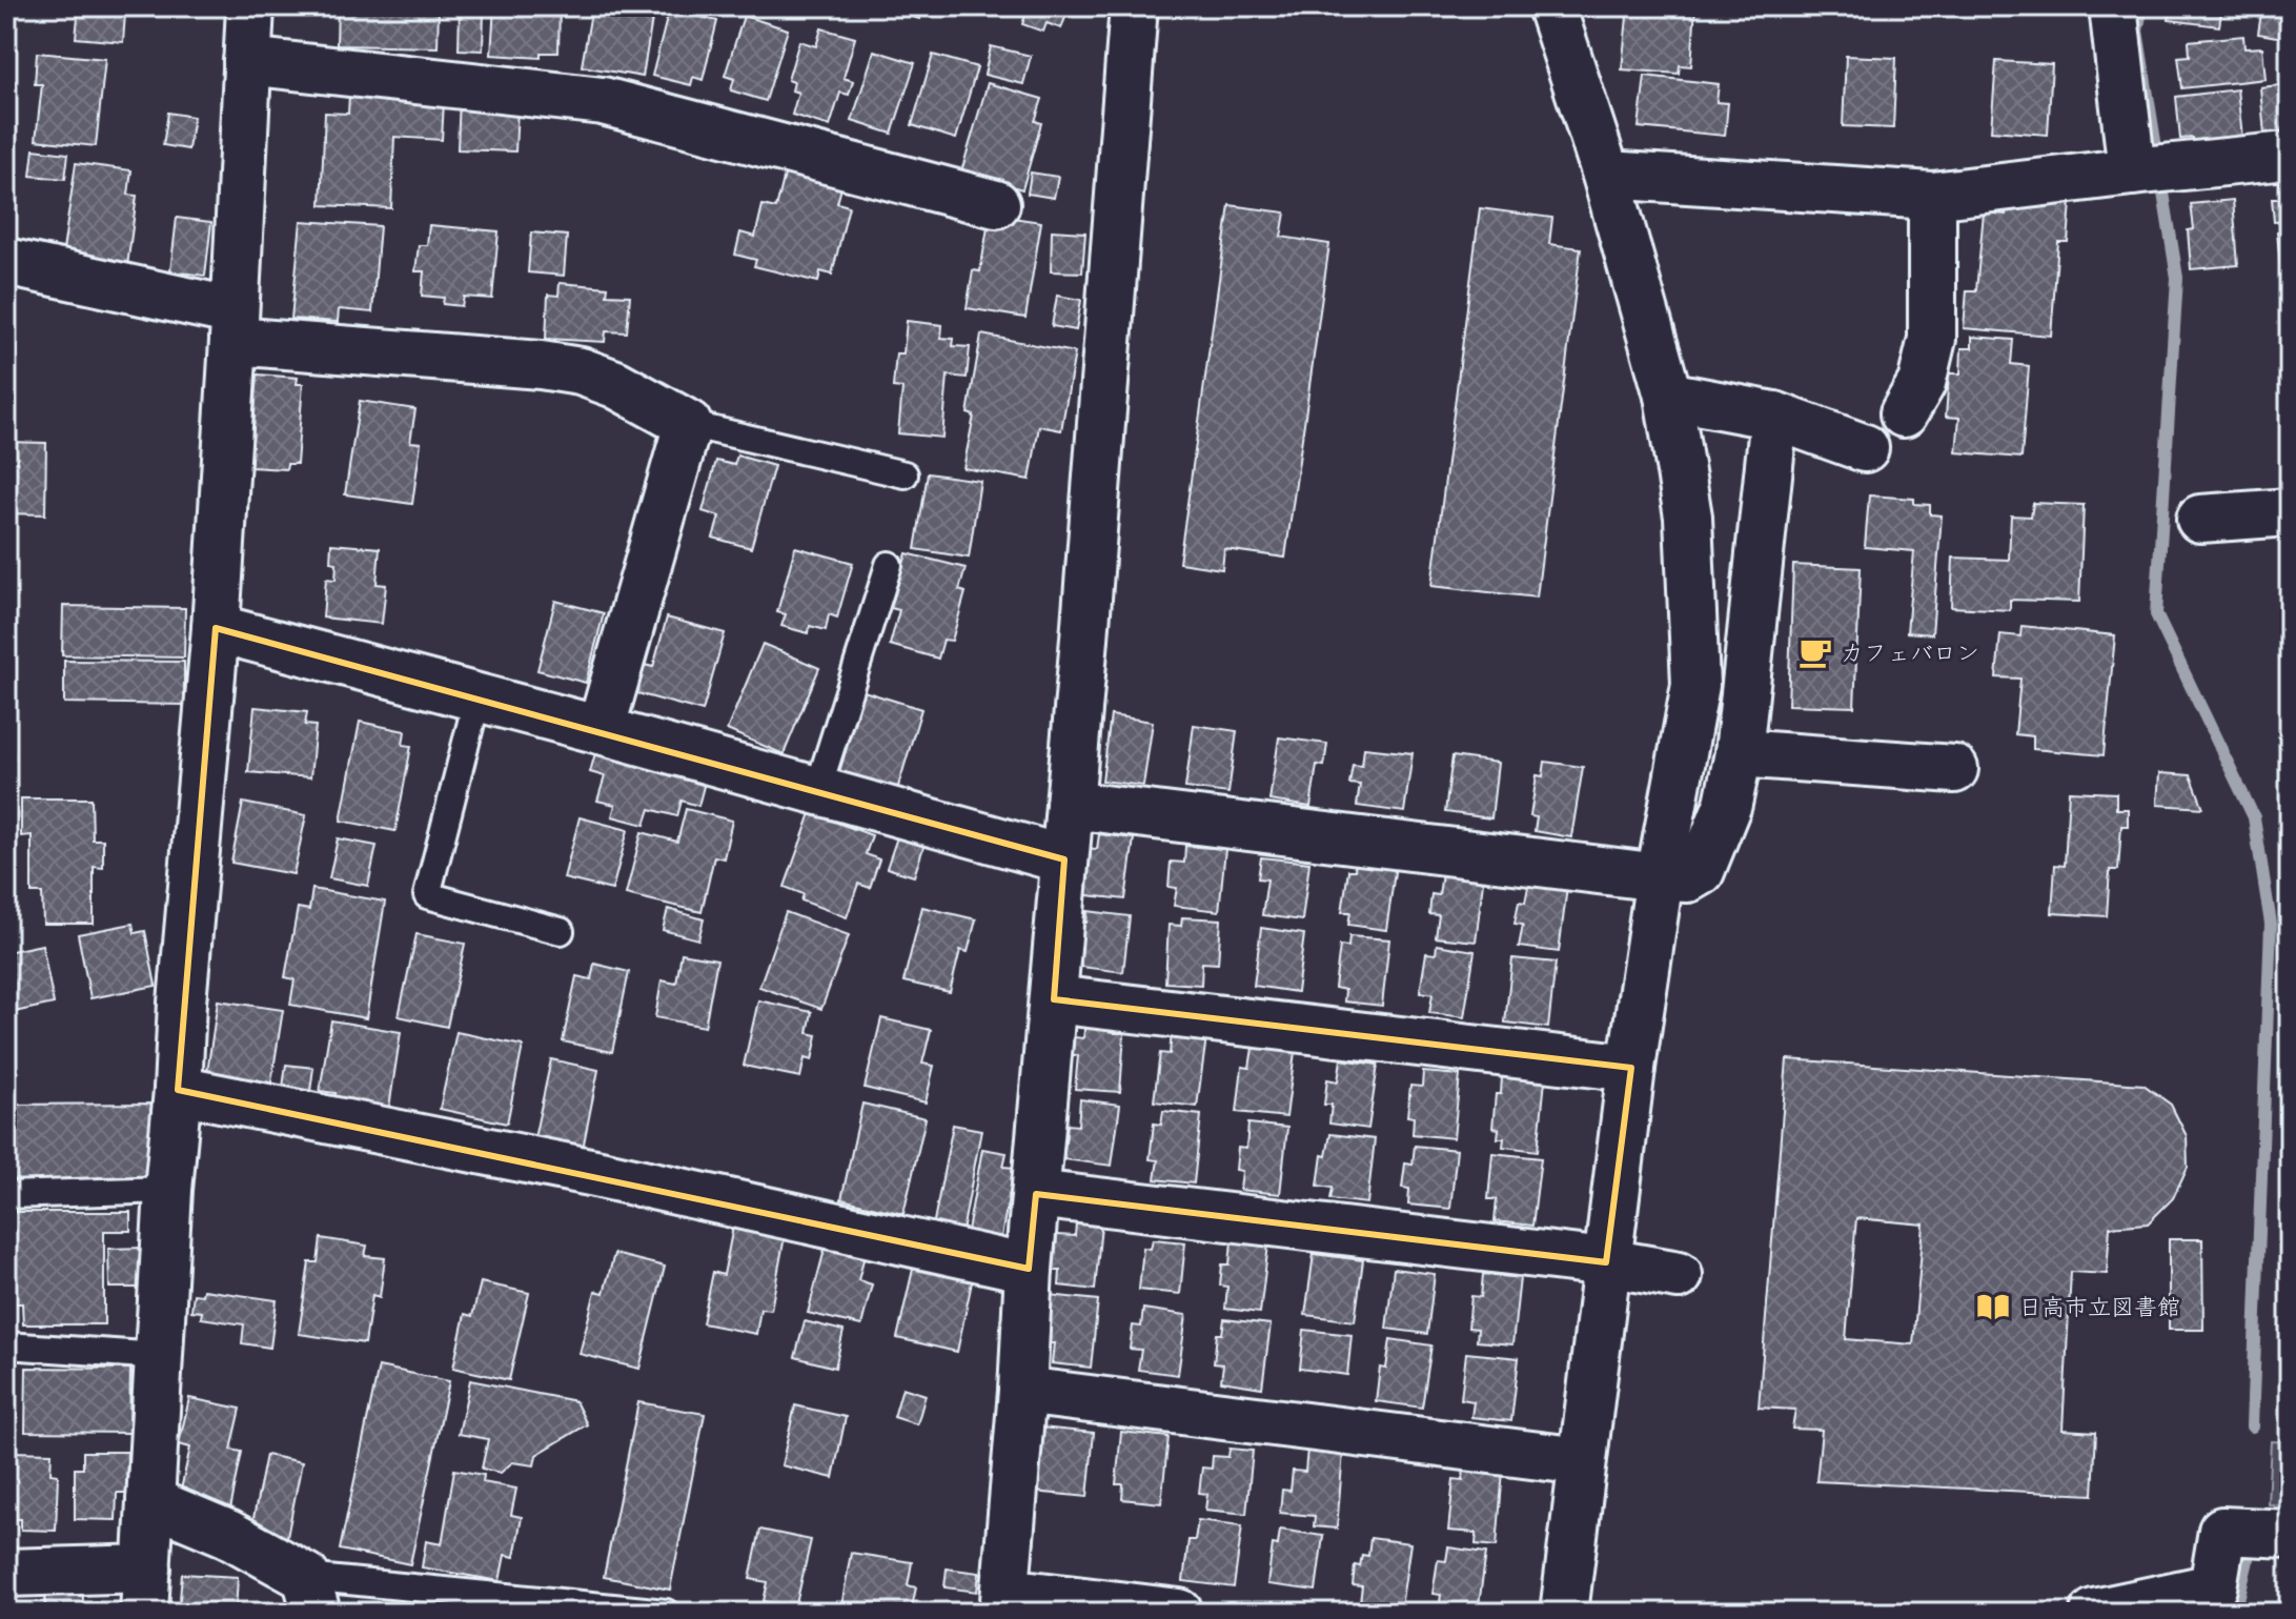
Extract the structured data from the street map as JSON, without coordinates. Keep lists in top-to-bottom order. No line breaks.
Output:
{"places":{"cafe":["カフェバロン"],"library":["日高市立図書館"]}}
